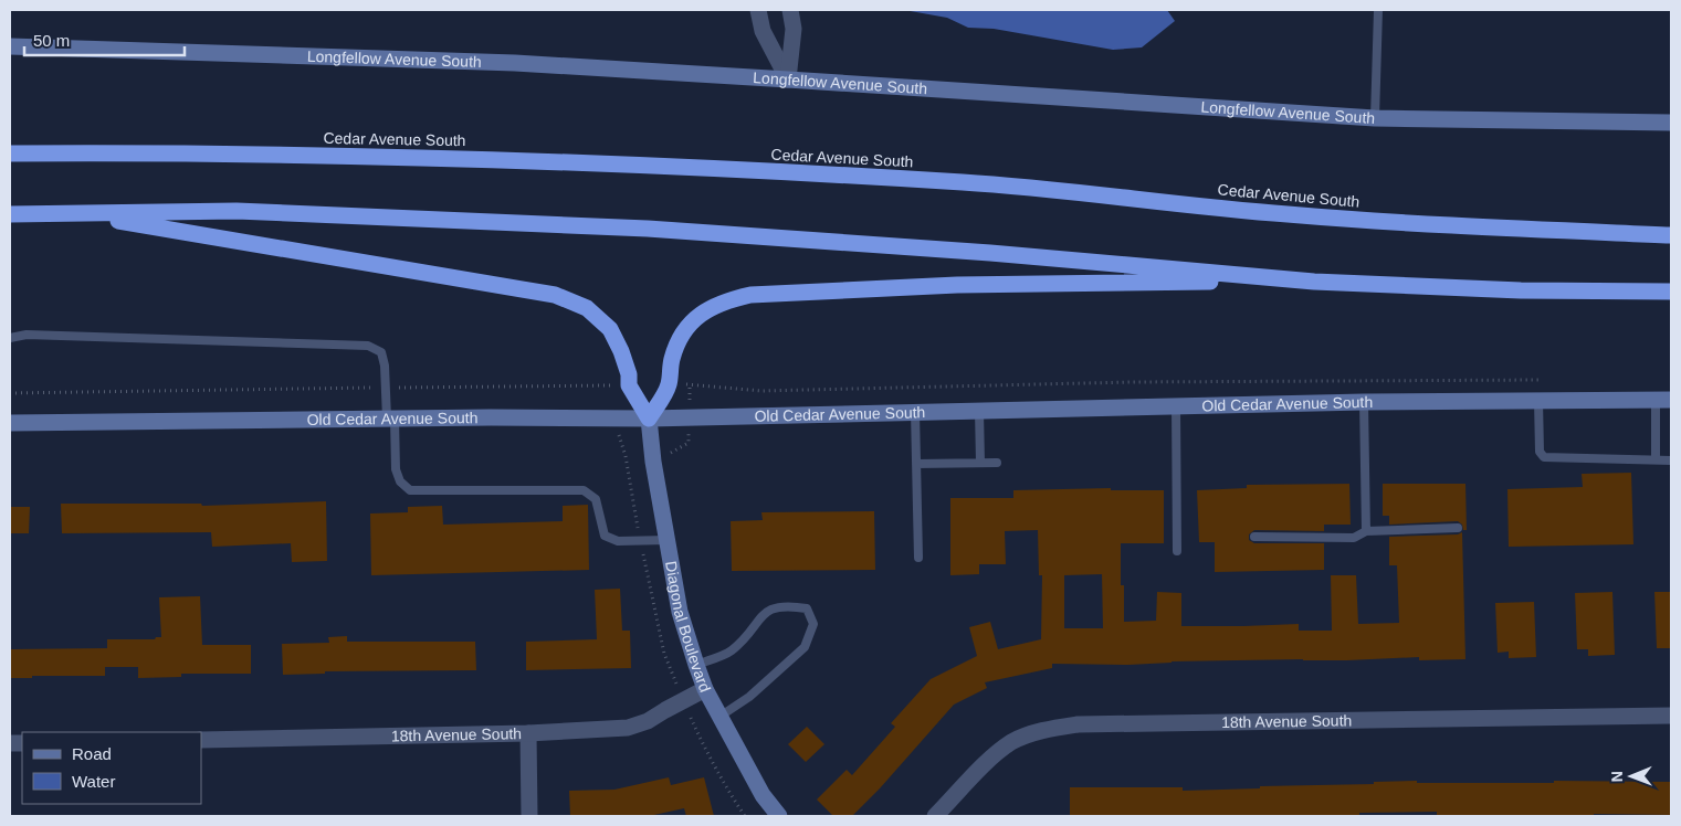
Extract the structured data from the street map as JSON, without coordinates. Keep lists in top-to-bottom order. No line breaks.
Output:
{"streets":{"highway":["Cedar Avenue South"],"street":["Longfellow Avenue South","Old Cedar Avenue South","Diagonal Boulevard","18th Avenue South"]},"crossings":[["Old Cedar Avenue South","Diagonal Boulevard"],["Diagonal Boulevard","18th Avenue South"]],"legend":["Road","Water"],"scale_bar":"50 m","north":"left"}
